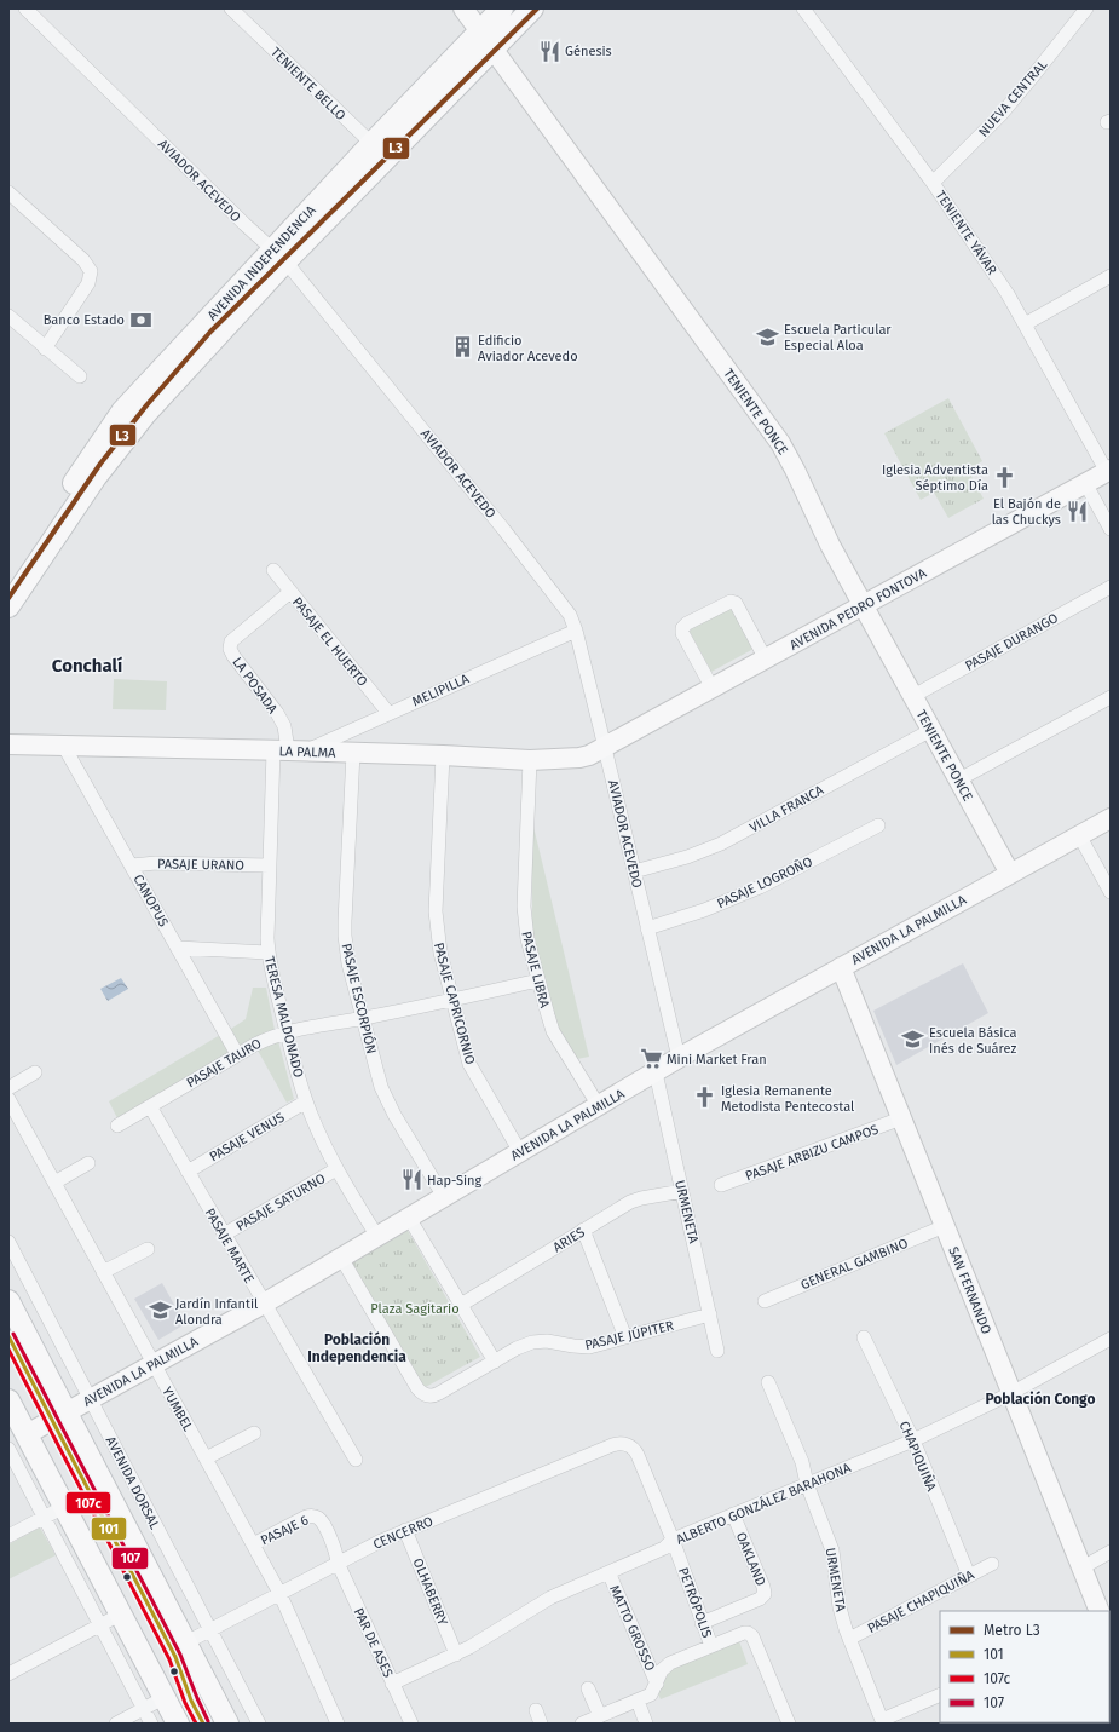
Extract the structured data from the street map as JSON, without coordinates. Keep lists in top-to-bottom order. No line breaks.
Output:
{"streets":{"main road":["AVENIDA INDEPENDENCIA","AVENIDA DORSAL"],"street":["TENIENTE BELLO","NUEVA CENTRAL","AVIADOR ACEVEDO","TENIENTE YÁVAR","TENIENTE PONCE","AVENIDA PEDRO FONTOVA","PASAJE EL HUERTO","PASAJE DURANGO","LA POSADA","MELIPILLA","LA PALMA","VILLA FRANCA","PASAJE URANO","PASAJE LOGROÑO","CANOPUS","AVENIDA LA PALMILLA","PASAJE LIBRA","PASAJE ESCORPIÓN","PASAJE CAPRICORNIO","TERESA MALDONADO","PASAJE TAURO","PASAJE VENUS","PASAJE ARBIZU CAMPOS","PASAJE SATURNO","URMENETA","ARIES","PASAJE MARTE","GENERAL GAMBINO","SAN FERNANDO","PASAJE JÚPITER","YUMBEL","CHAPIQUIÑA","ALBERTO GONZÁLEZ BARAHONA","PASAJE 6","CENCERRO","OAKLAND","OLHABERRY","PASAJE CHAPIQUIÑA","PETRÓPOLIS","MATTO GROSSO","PAR DE ASES"]},"crossings":[["TENIENTE BELLO","AVENIDA INDEPENDENCIA"],["NUEVA CENTRAL","TENIENTE YÁVAR"],["AVIADOR ACEVEDO","AVENIDA INDEPENDENCIA"],["AVIADOR ACEVEDO","AVENIDA PEDRO FONTOVA"],["AVIADOR ACEVEDO","MELIPILLA"],["AVIADOR ACEVEDO","LA PALMA"],["AVIADOR ACEVEDO","VILLA FRANCA"],["AVIADOR ACEVEDO","PASAJE LOGROÑO"],["AVIADOR ACEVEDO","AVENIDA LA PALMILLA"],["TENIENTE YÁVAR","AVENIDA PEDRO FONTOVA"],["AVENIDA INDEPENDENCIA","TENIENTE PONCE"],["TENIENTE PONCE","AVENIDA PEDRO FONTOVA"],["TENIENTE PONCE","PASAJE DURANGO"],["TENIENTE PONCE","VILLA FRANCA"],["TENIENTE PONCE","AVENIDA LA PALMILLA"],["AVENIDA PEDRO FONTOVA","LA PALMA"],["PASAJE EL HUERTO","LA POSADA"],["PASAJE EL HUERTO","MELIPILLA"],["LA POSADA","MELIPILLA"],["LA POSADA","LA PALMA"],["LA POSADA","TERESA MALDONADO"],["MELIPILLA","LA PALMA"],["MELIPILLA","TERESA MALDONADO"],["LA PALMA","CANOPUS"],["LA PALMA","PASAJE LIBRA"],["LA PALMA","PASAJE ESCORPIÓN"],["LA PALMA","PASAJE CAPRICORNIO"],["LA PALMA","TERESA MALDONADO"],["PASAJE URANO","CANOPUS"],["PASAJE URANO","TERESA MALDONADO"],["CANOPUS","PASAJE TAURO"],["AVENIDA LA PALMILLA","PASAJE LIBRA"],["AVENIDA LA PALMILLA","PASAJE ESCORPIÓN"],["AVENIDA LA PALMILLA","PASAJE CAPRICORNIO"],["AVENIDA LA PALMILLA","TERESA MALDONADO"],["AVENIDA LA PALMILLA","URMENETA"],["AVENIDA LA PALMILLA","PASAJE MARTE"],["AVENIDA LA PALMILLA","SAN FERNANDO"],["AVENIDA LA PALMILLA","PASAJE JÚPITER"],["AVENIDA LA PALMILLA","YUMBEL"],["AVENIDA LA PALMILLA","AVENIDA DORSAL"],["PASAJE LIBRA","PASAJE TAURO"],["PASAJE ESCORPIÓN","PASAJE TAURO"],["PASAJE CAPRICORNIO","PASAJE TAURO"],["TERESA MALDONADO","PASAJE TAURO"],["TERESA MALDONADO","PASAJE VENUS"],["TERESA MALDONADO","PASAJE SATURNO"],["PASAJE TAURO","PASAJE MARTE"],["PASAJE VENUS","PASAJE MARTE"],["PASAJE ARBIZU CAMPOS","SAN FERNANDO"],["PASAJE SATURNO","PASAJE MARTE"],["URMENETA","ARIES"],["URMENETA","PASAJE JÚPITER"],["URMENETA","ALBERTO GONZÁLEZ BARAHONA"],["URMENETA","PASAJE CHAPIQUIÑA"],["GENERAL GAMBINO","SAN FERNANDO"],["SAN FERNANDO","ALBERTO GONZÁLEZ BARAHONA"],["YUMBEL","PASAJE 6"],["YUMBEL","CENCERRO"],["CHAPIQUIÑA","ALBERTO GONZÁLEZ BARAHONA"],["CHAPIQUIÑA","PASAJE CHAPIQUIÑA"],["AVENIDA DORSAL","CENCERRO"],["ALBERTO GONZÁLEZ BARAHONA","OAKLAND"],["ALBERTO GONZÁLEZ BARAHONA","OLHABERRY"],["ALBERTO GONZÁLEZ BARAHONA","PETRÓPOLIS"],["ALBERTO GONZÁLEZ BARAHONA","MATTO GROSSO"],["ALBERTO GONZÁLEZ BARAHONA","PAR DE ASES"],["PASAJE 6","PAR DE ASES"],["CENCERRO","OLHABERRY"],["CENCERRO","PETRÓPOLIS"],["CENCERRO","PAR DE ASES"],["OAKLAND","PETRÓPOLIS"]],"districts":["Conchalí","Población Independencia","Población Congo"],"parks":["Plaza Sagitario"],"places":{"restaurant":["Génesis","El Bajón de las Chuckys","Hap-Sing"],"bank":["Banco Estado"],"school or university":["Escuela Particular Especial Aloa","Escuela Básica Inés de Suárez","Jardín Infantil Alondra"],"building":["Edificio Aviador Acevedo"],"church":["Iglesia Adventista Séptimo Día","Iglesia Remanente Metodista Pentecostal"],"supermarket":["Mini Market Fran"]},"lines":["metro line L3","transit line 107","transit line 101","transit line 107c"],"legend":["Metro L3","101","107c","107"]}
